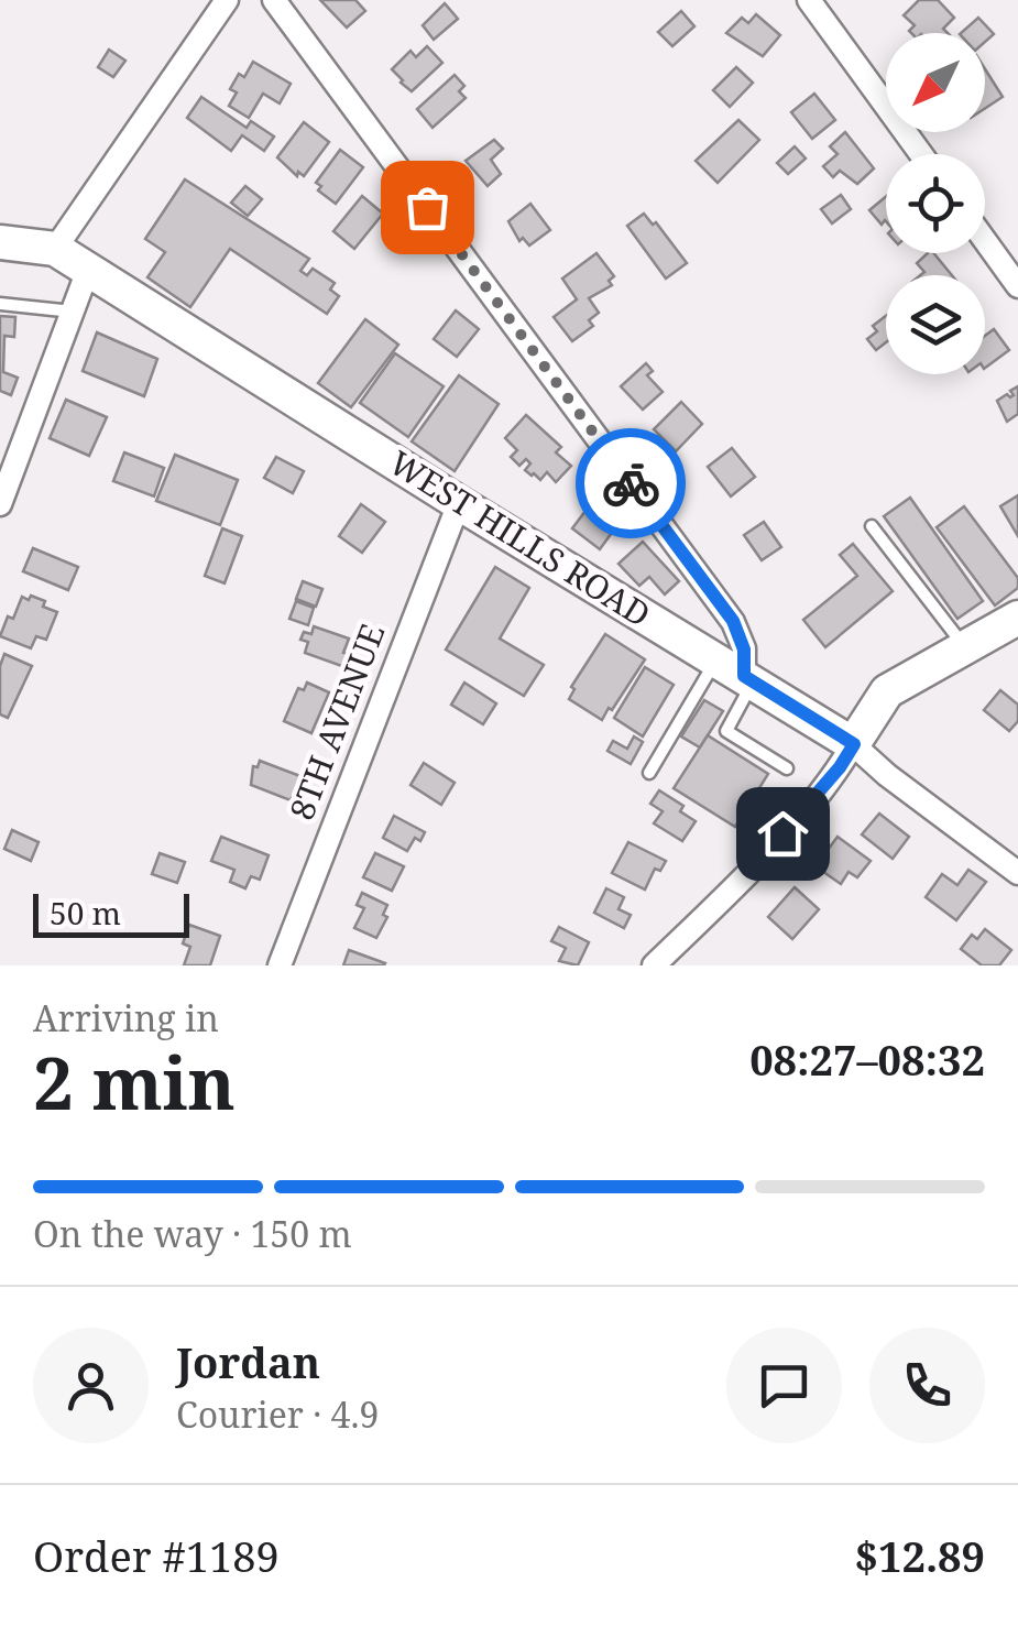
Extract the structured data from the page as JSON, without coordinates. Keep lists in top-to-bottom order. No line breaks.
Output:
{"streets":{"street":["WEST HILLS ROAD","8TH AVENUE"]},"crossings":[["WEST HILLS ROAD","8TH AVENUE"]],"scale_bar":"50 m","north":"bottom left","page":{"scale":"50 m","heading":["2 min","Arriving in","08:27–08:32"],"panel":["Jordan","Courier · 4.9","Order #1189","$12.89"],"bar":"On the way · 150 m"}}
